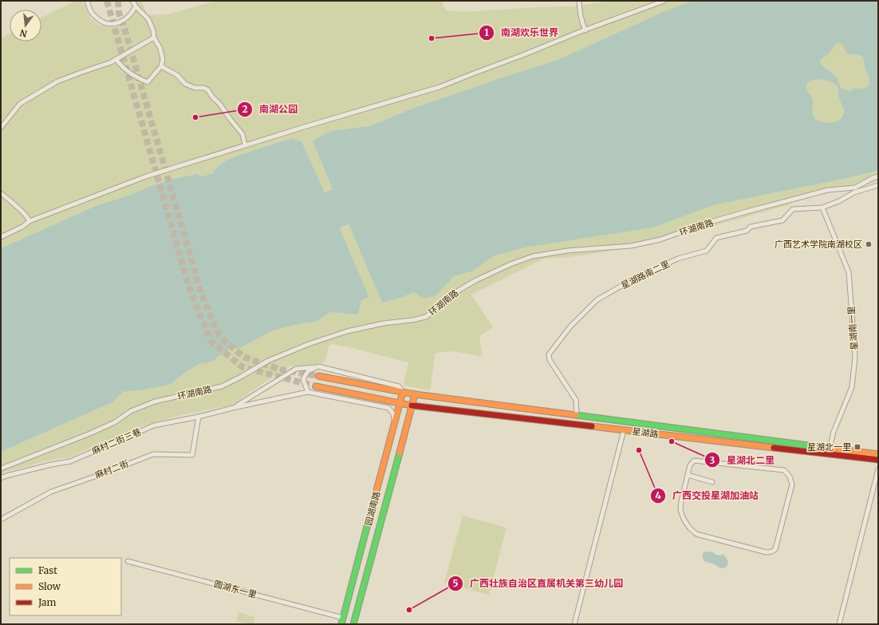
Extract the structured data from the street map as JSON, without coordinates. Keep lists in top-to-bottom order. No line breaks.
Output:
{"streets":{"main road":["星湖路","园湖南路"],"street":["环湖南路","星湖路南二里","星湖南一里","麻村二街三巷","麻村二街","圆湖东一里"]},"crossings":[["星湖路南二里","星湖南一里"],["星湖路南二里","星湖路"],["星湖南一里","星湖路"],["星湖路","园湖南路"],["麻村二街三巷","麻村二街"],["园湖南路","圆湖东一里"]],"places":{"other":["南湖欢乐世界","南湖公园","广西艺术学院南湖校区","星湖北二里","广西交投星湖加油站","广西壮族自治区直属机关第三幼儿园"],"transit":["星湖北一里"]},"legend":["Fast","Slow","Jam"],"north":"bottom"}
